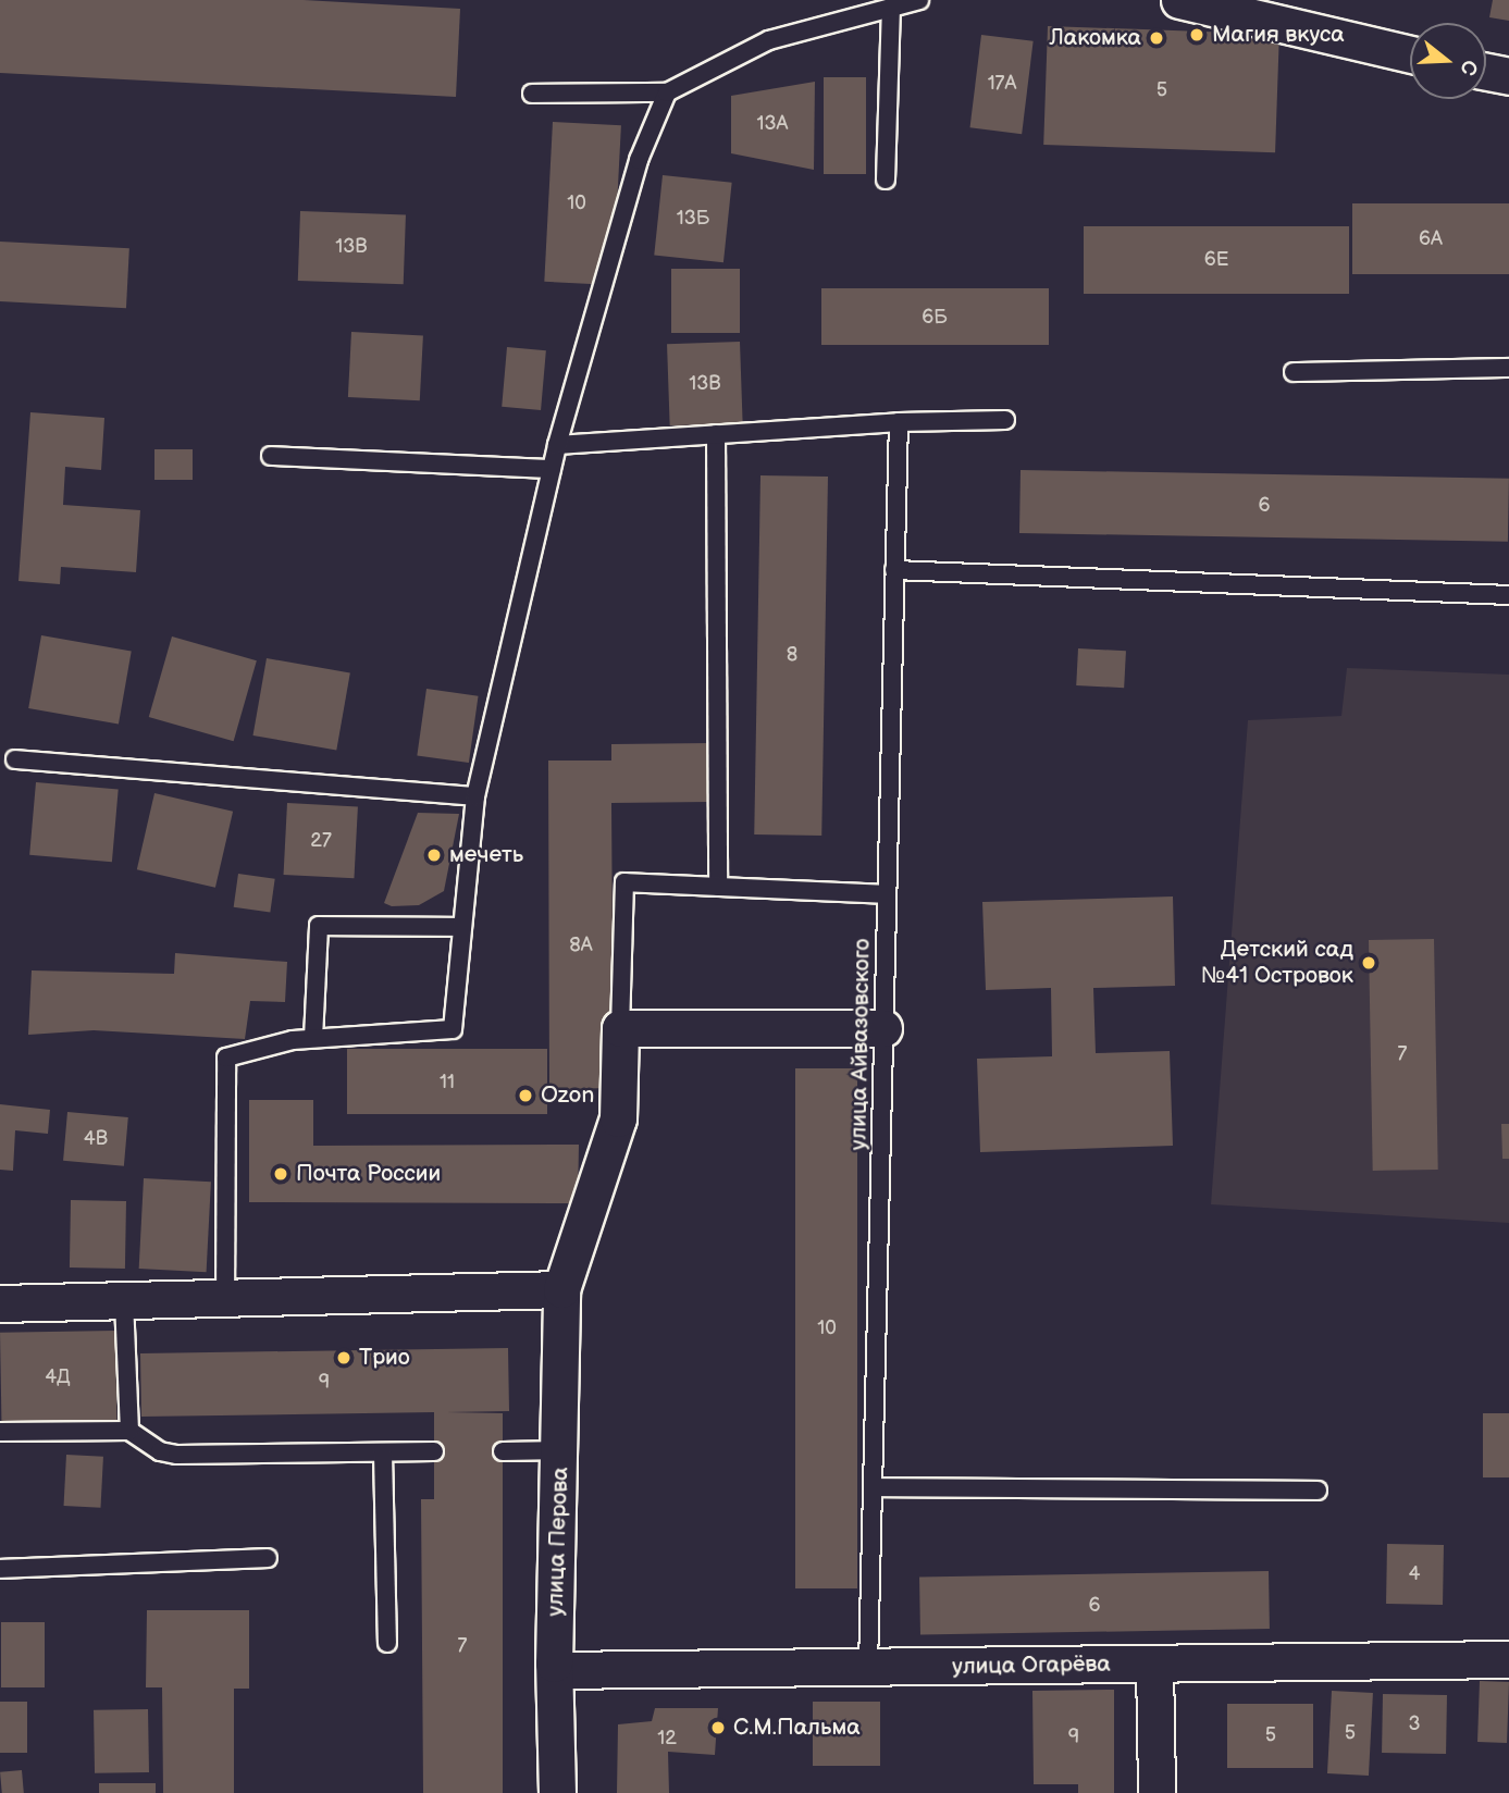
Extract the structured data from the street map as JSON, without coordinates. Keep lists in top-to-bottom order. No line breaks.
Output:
{"streets":{"street":["улица Перова","улица Огарёва"],"lane":["улица Айвазовского"]},"crossings":[["улица Айвазовского","улица Огарёва"],["улица Перова","улица Огарёва"]],"places":["Магия вкуса","Лакомка","мечеть","Детский сад №41 Островок","Ozon","Почта России","Трио","С.М.Пальма"],"house_numbers":["17А","5","13А","10","13Б","6А","13В","6Е","6Б","13В","6","8","27","8А","7","11","4В","10","4Д","9","4","6","7","3","5","5","9","12"],"north":"right"}
